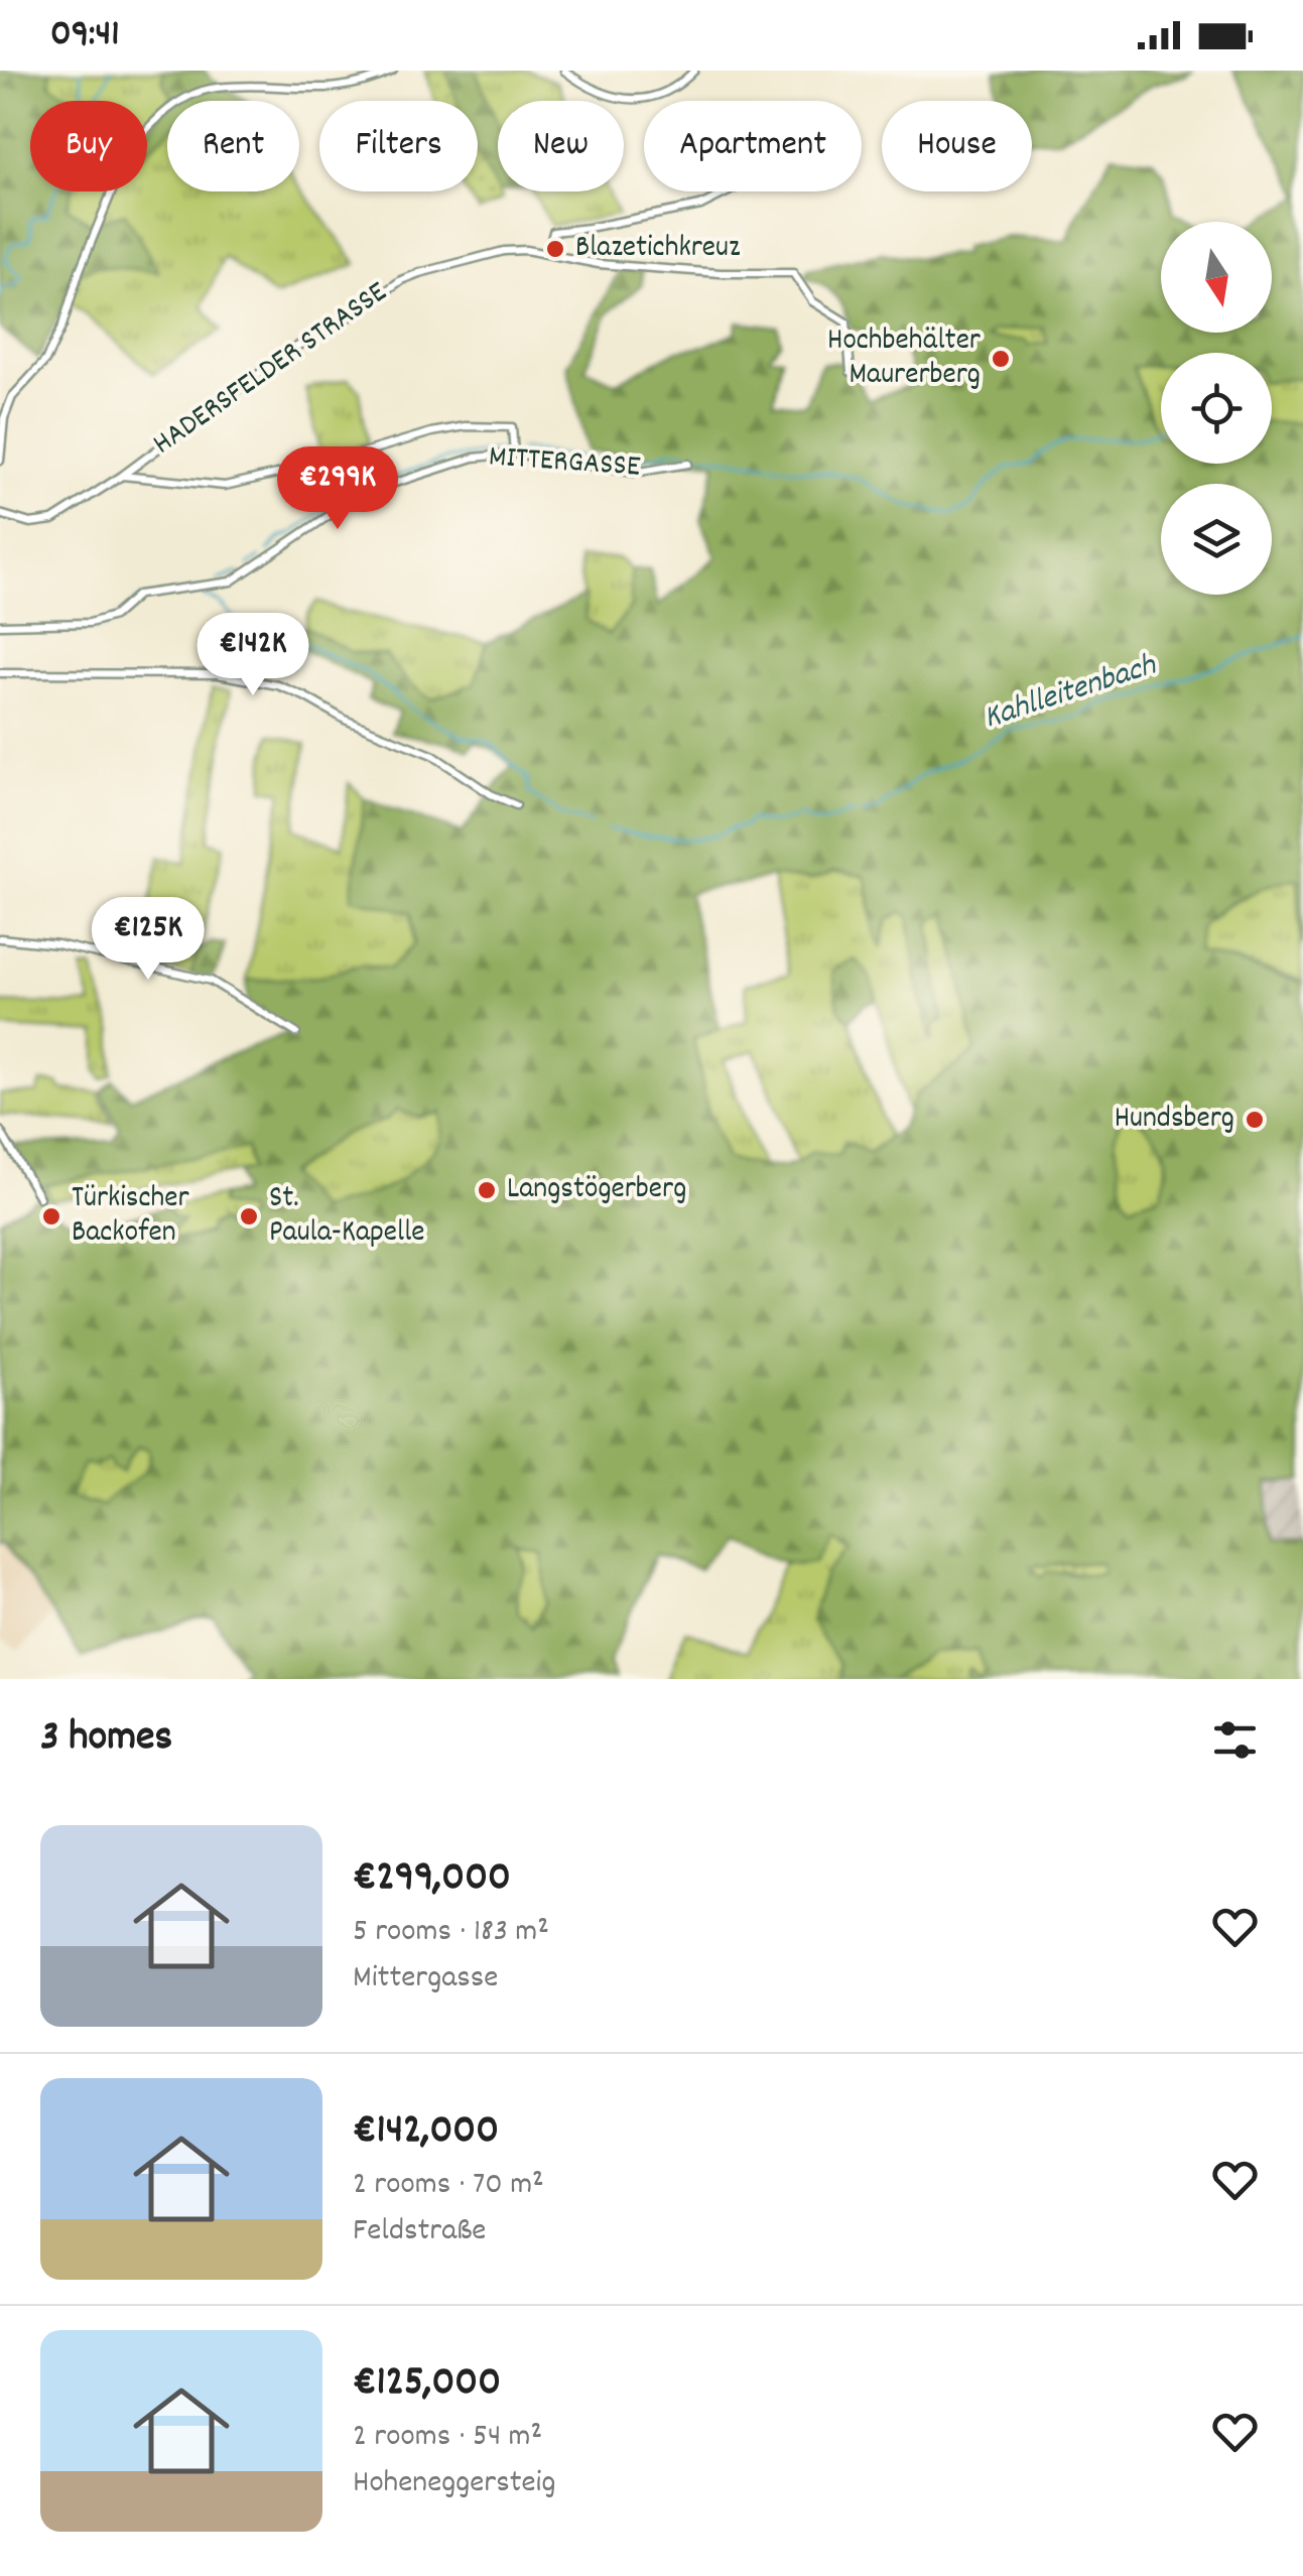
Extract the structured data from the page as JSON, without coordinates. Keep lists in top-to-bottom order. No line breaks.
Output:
{"streets":{"street":["HADERSFELDER STRASSE","MITTERGASSE"]},"water":["Kahlleitenbach"],"places":["Blazetichkreuz","Hochbehälter Maurerberg","Hundsberg","Langstögerberg","Türkischer Backofen","St. Paula-Kapelle"],"north":"bottom","page":{"status":"09:41","chip":["Buy","Rent","Filters","New","Apartment","House"],"price":["€299K","€142K","€125K"],"heading":"3 homes","list":[{"name":"€299,000","note":"5 rooms · 183 m² · Mittergasse"},{"name":"€142,000","note":"2 rooms · 70 m² · Feldstraße"},{"name":"€125,000","note":"2 rooms · 54 m² · Hoheneggersteig"}]}}
